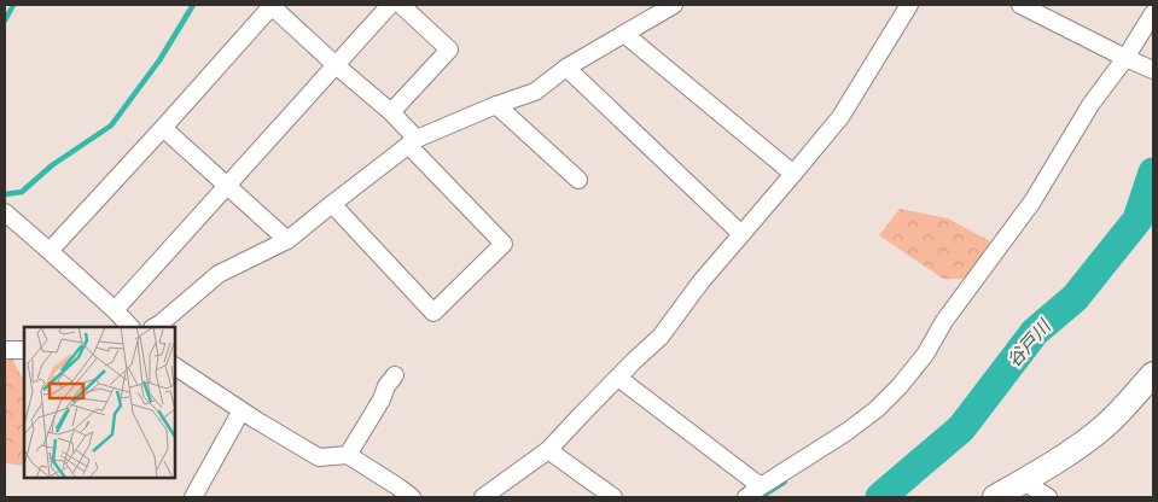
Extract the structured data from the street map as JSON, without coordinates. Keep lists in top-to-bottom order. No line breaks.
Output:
{"water":["谷戸川"]}
